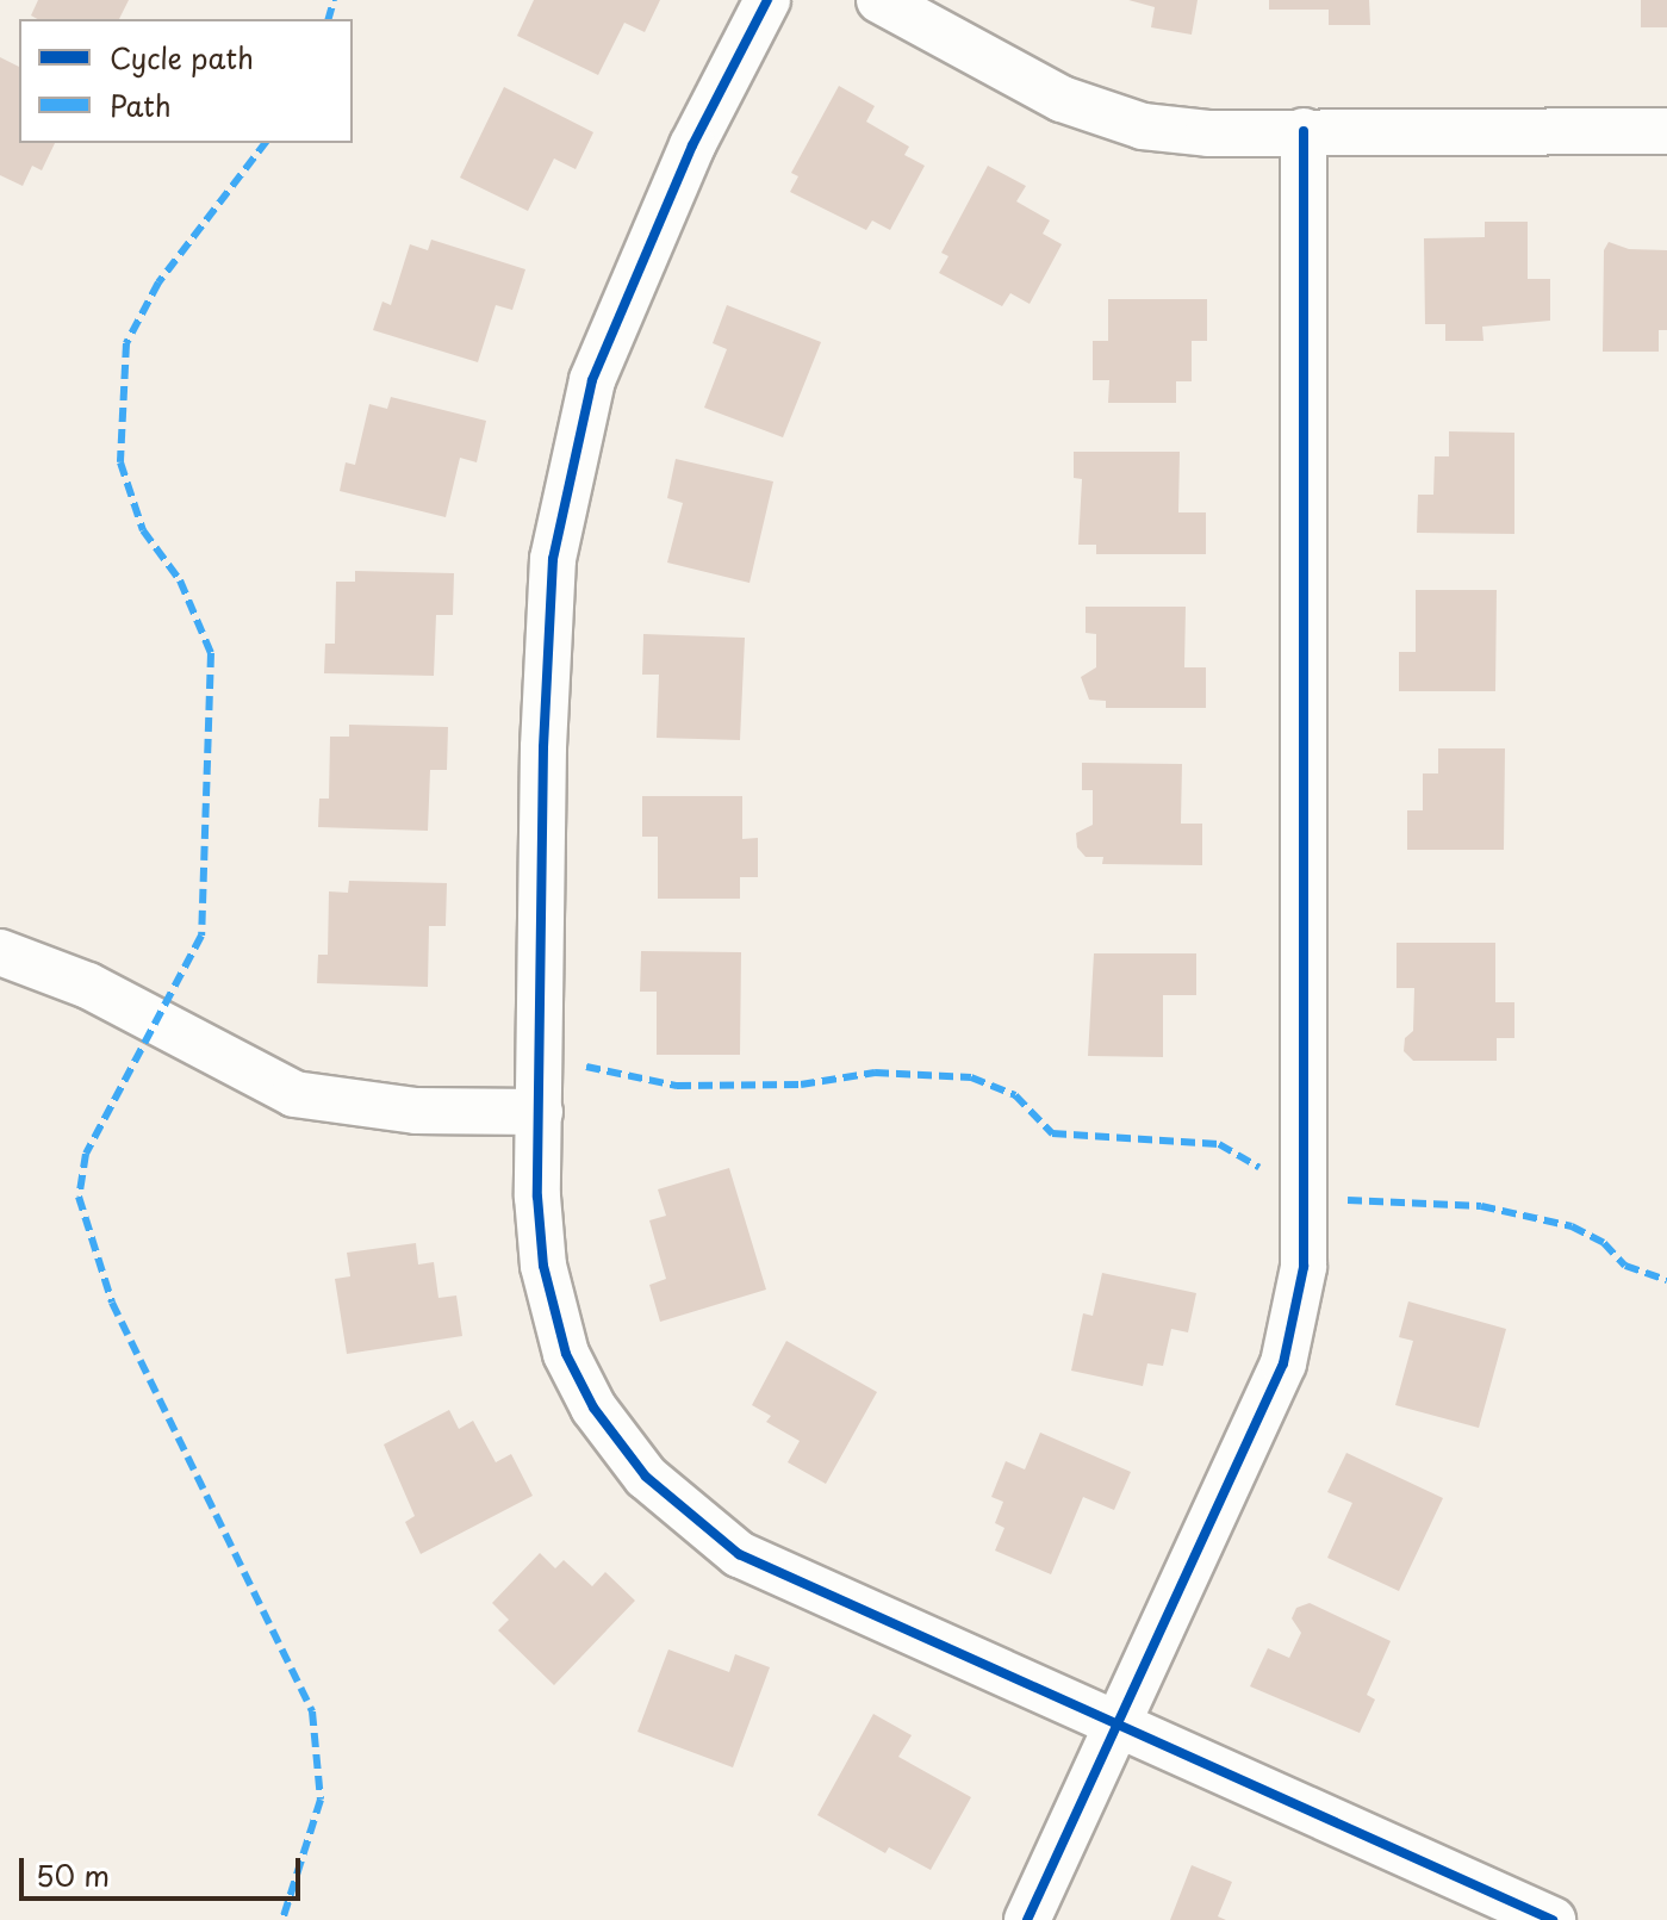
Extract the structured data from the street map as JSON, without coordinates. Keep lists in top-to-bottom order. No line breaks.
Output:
{"legend":["Cycle path","Path"],"scale_bar":"50 m"}
